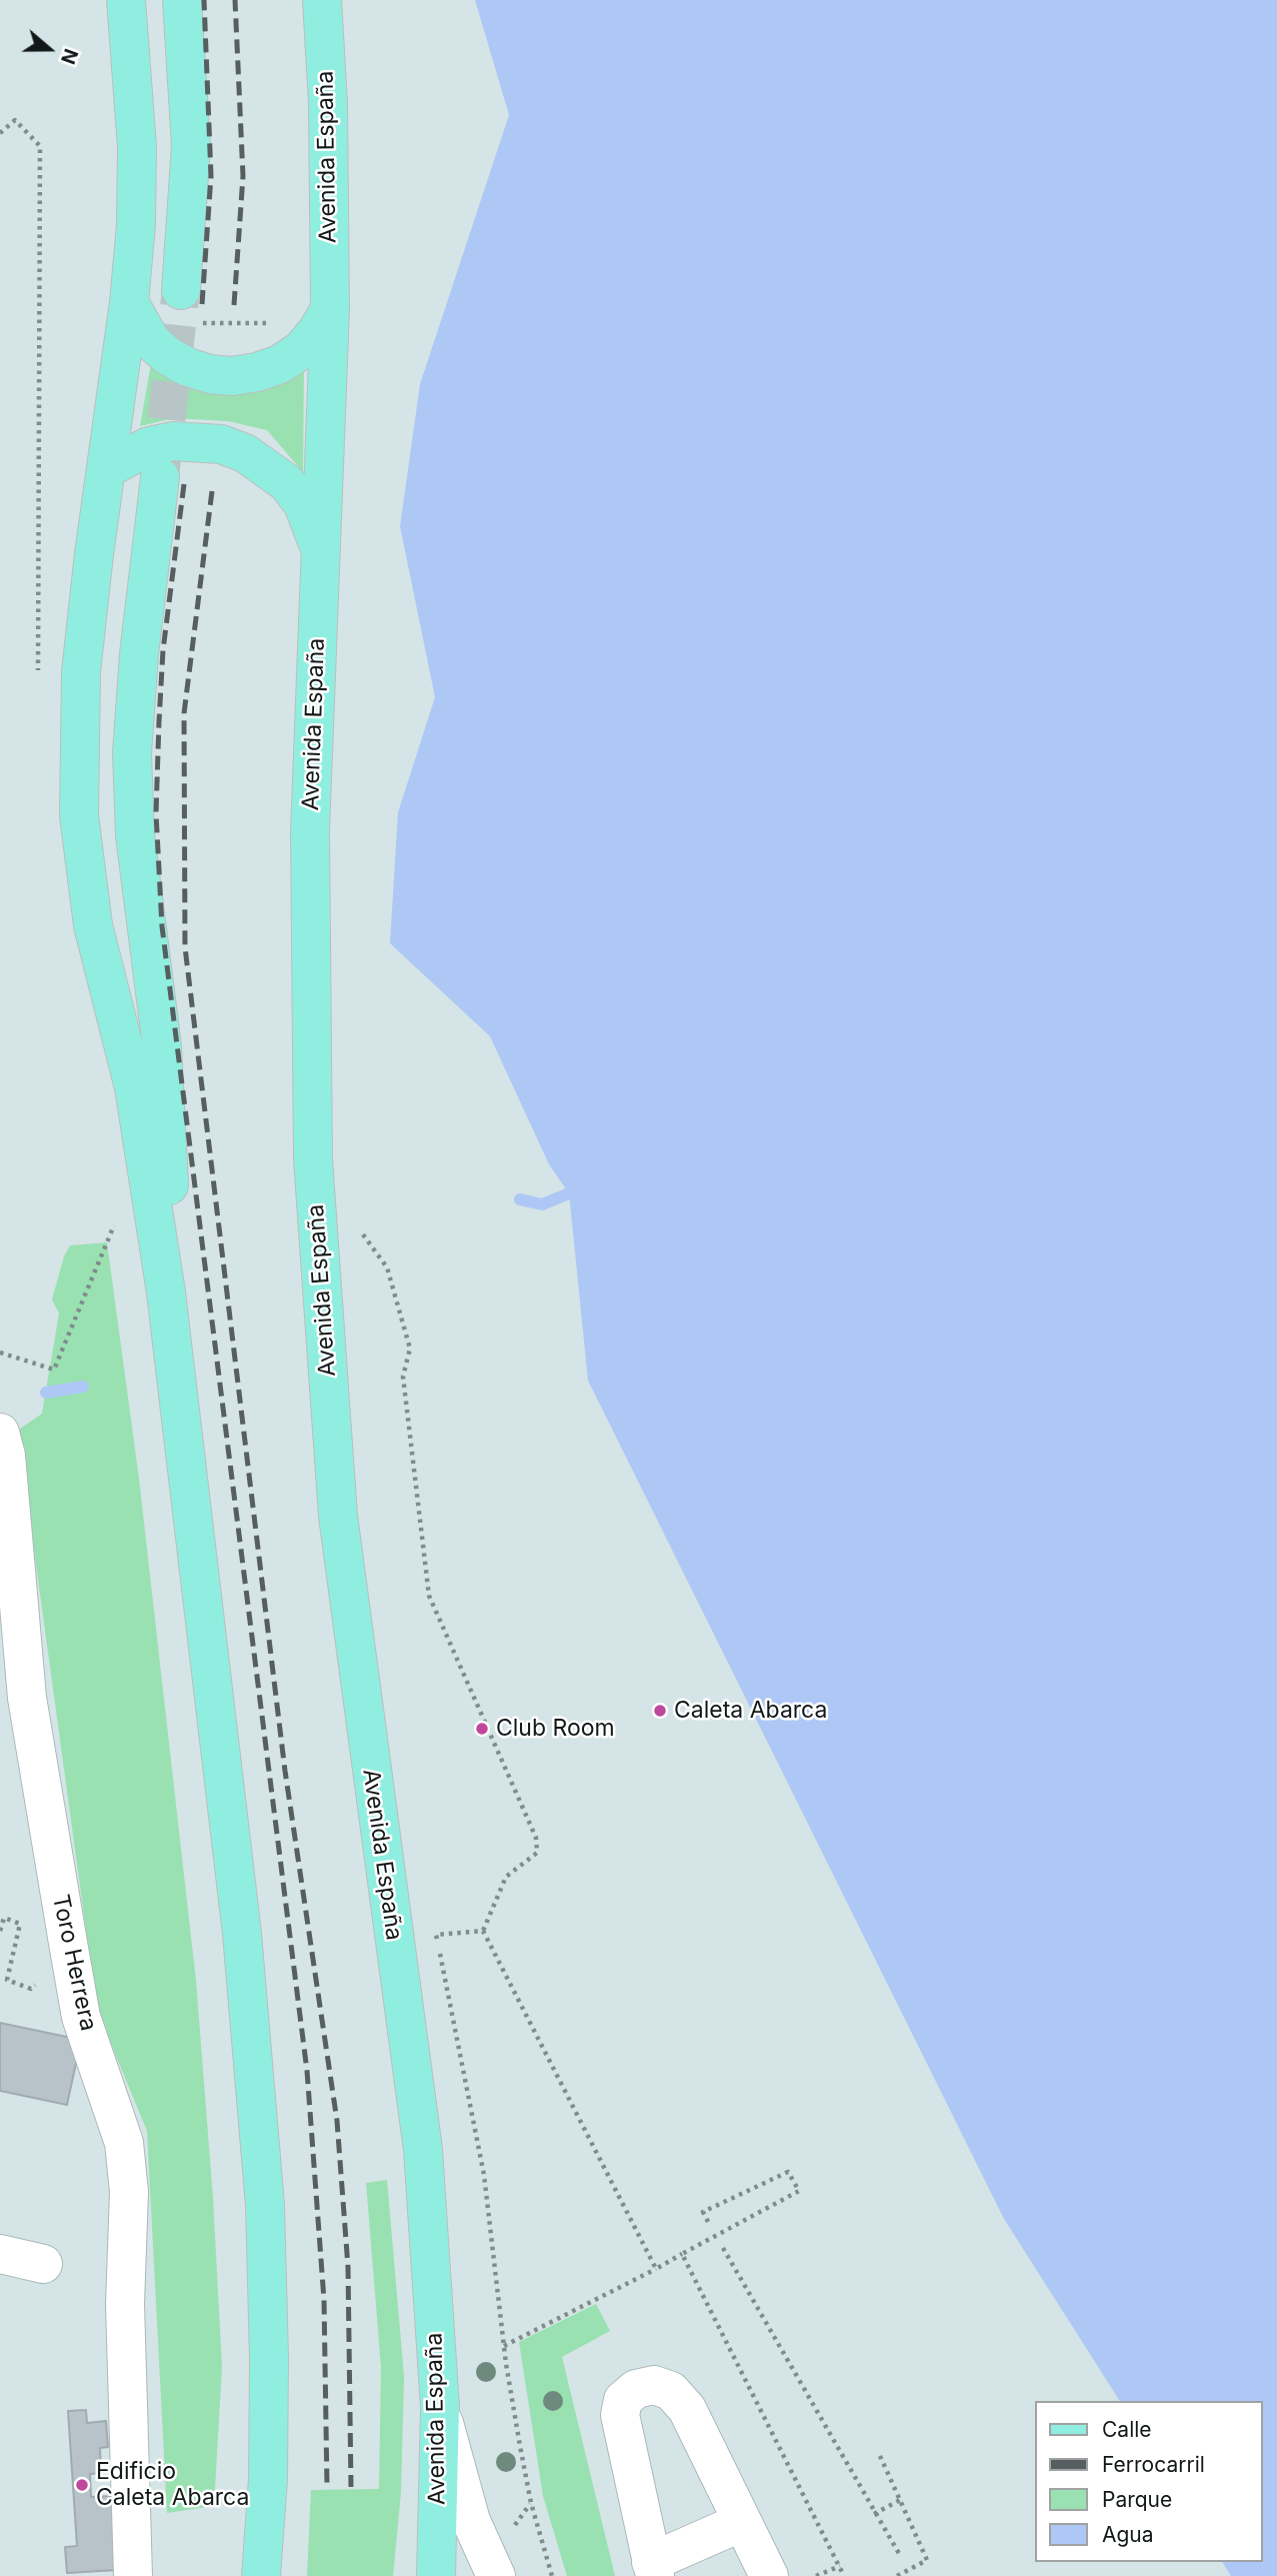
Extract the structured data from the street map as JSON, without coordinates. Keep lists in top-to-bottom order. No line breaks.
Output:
{"streets":{"main road":["Avenida España"],"street":["Toro Herrera"]},"places":["Caleta Abarca","Club Room","Edificio Caleta Abarca"],"legend":["Calle","Ferrocarril","Parque","Agua"],"north":"right"}
